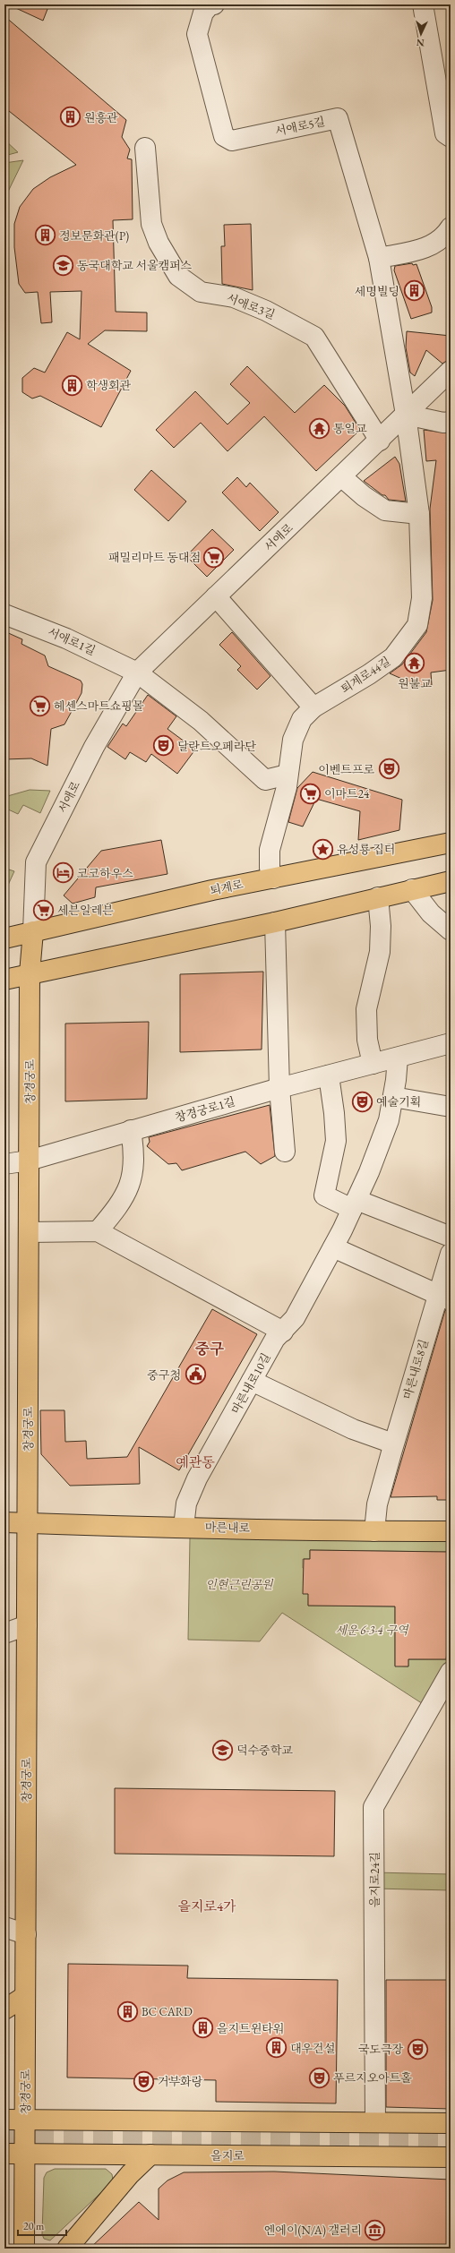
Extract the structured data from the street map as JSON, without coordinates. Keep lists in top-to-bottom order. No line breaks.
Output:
{"streets":{"main road":["퇴계로","창경궁로","마른내로","을지로"],"street":["서애로5길","서애로3길","서애로","서애로1길","퇴계로44길","창경궁로1길","마른내로8길","마른내로10길","을지로24길"]},"crossings":[["서애로5길","서애로"],["서애로5길","퇴계로44길"],["서애로3길","서애로"],["서애로","서애로1길"],["서애로","퇴계로44길"],["서애로","퇴계로"],["서애로","창경궁로"],["퇴계로44길","퇴계로"],["퇴계로","창경궁로"],["창경궁로","창경궁로1길"],["창경궁로","마른내로"],["창경궁로","을지로"],["창경궁로1길","마른내로10길"],["마른내로8길","마른내로"],["마른내로10길","마른내로"]],"districts":["중구","예관동","을지로4가"],"parks":["인현근린공원","세운 6-3-4 구역"],"places":{"building":["원흥관","정보문화관(P)","세명빌딩","학생회관","BC CARD","을지트윈타워","대우건설"],"school or university":["동국대학교 서울캠퍼스","덕수중학교"],"temple":["통일교","원불교"],"supermarket":["패밀리마트 동대점","헤센스마트쇼핑몰","이마트24","세븐일레븐"],"theatre":["달란트오페라단","이벤트프로","예술기획","국도극장","푸르지오아트홀","거부화랑"],"place":["유성룡 집터"],"hotel":["코코하우스"],"public building":["중구청"],"museum":["엔에이(N/A) 갤러리"]},"scale_bar":"20 m","north":"bottom"}
